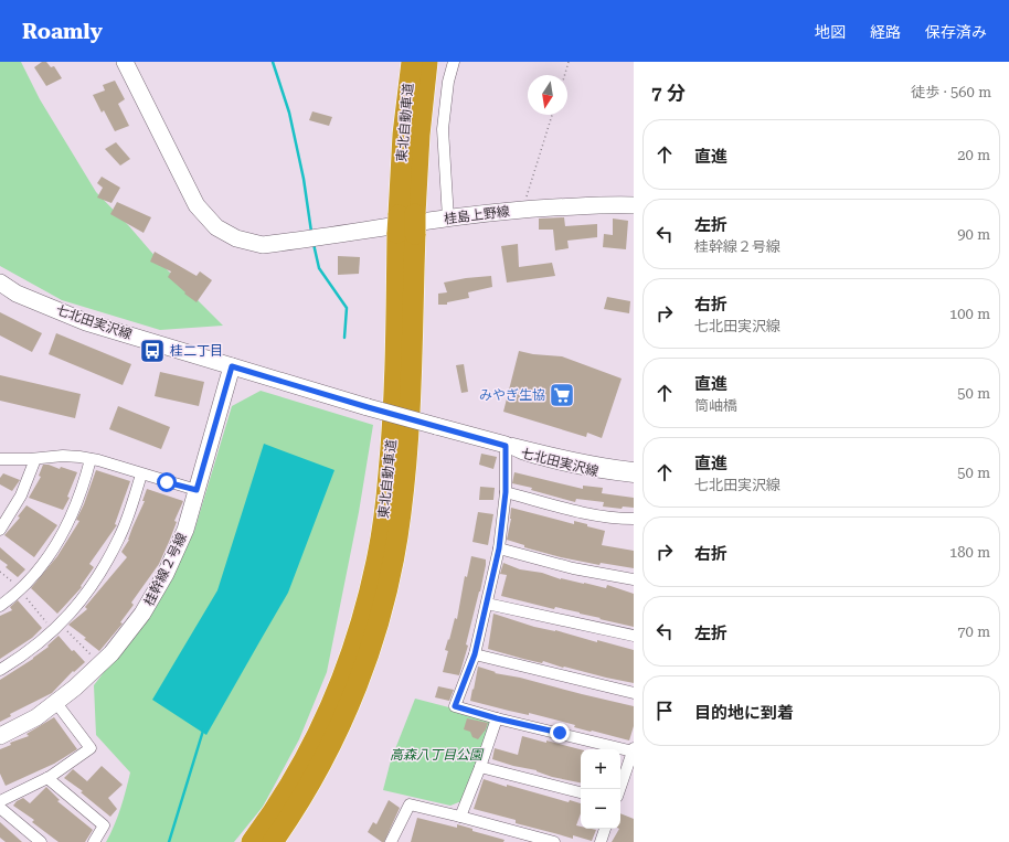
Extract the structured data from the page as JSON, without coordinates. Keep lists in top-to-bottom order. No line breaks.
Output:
{"streets":{"highway":["東北自動車道"],"street":["桂島上野線","七北田実沢線","桂幹線２号線"]},"crossings":[["七北田実沢線","桂幹線２号線"]],"parks":["高森八丁目公園"],"places":{"bus stop":["桂二丁目"],"supermarket":["みやぎ生協"]},"north":"bottom","page":{"header":"Roamly","nav":["地図","経路","保存済み"],"heading":["7 分","徒歩 · 560 m"],"list":[["直進","20 m"],["左折","桂幹線２号線","90 m"],["右折","七北田実沢線","100 m"],["直進","筒岫橋","50 m"],["直進","七北田実沢線","50 m"],["右折","180 m"],["左折","70 m"],"目的地に到着"],"map_buttons":["+","−"]}}
